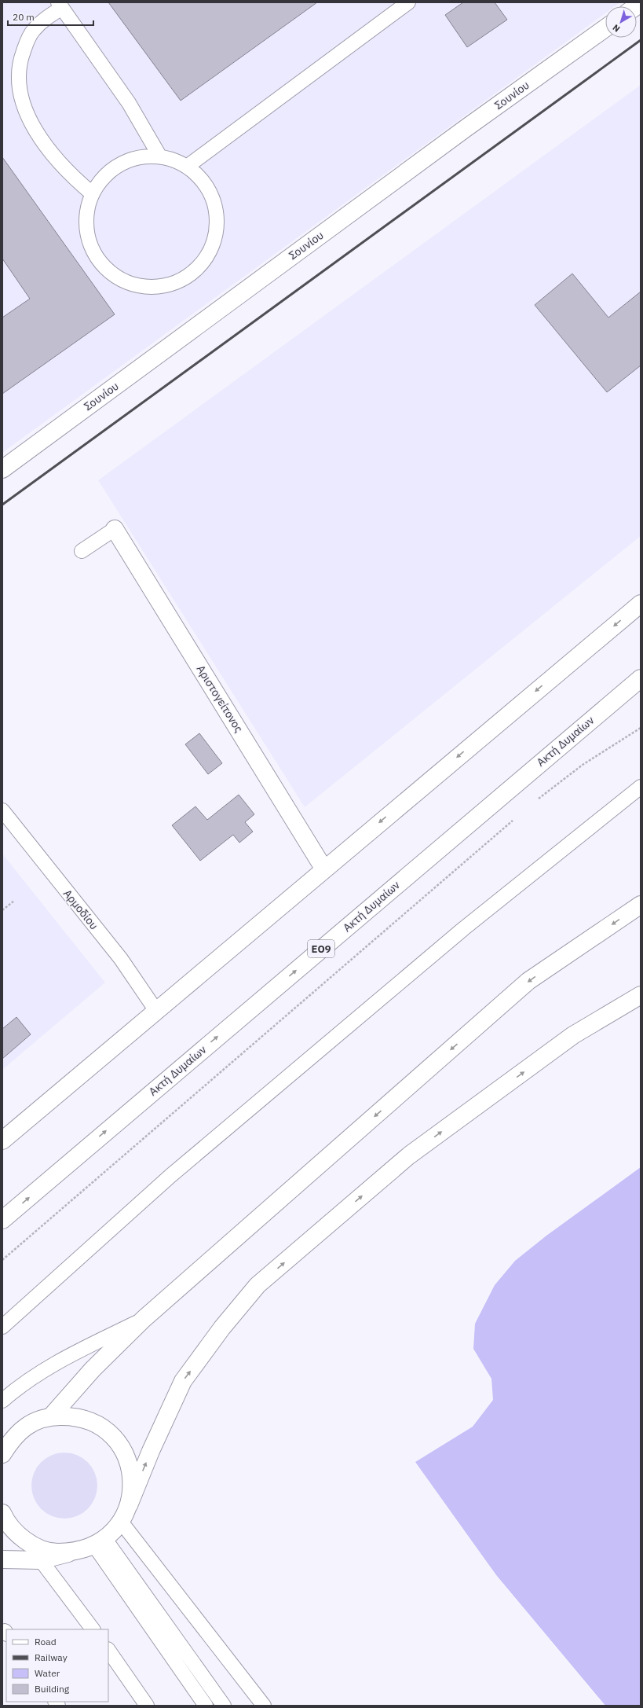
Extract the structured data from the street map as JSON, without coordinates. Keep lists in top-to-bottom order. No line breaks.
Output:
{"streets":{"main road":["Σουνίου","Αριστογείτονος","Ακτή Δυμαίων","ΕΟ9"],"lane":["Αρμοδίου"]},"legend":["Road","Railway","Water","Building"],"scale_bar":"20 m","north":"bottom left"}
